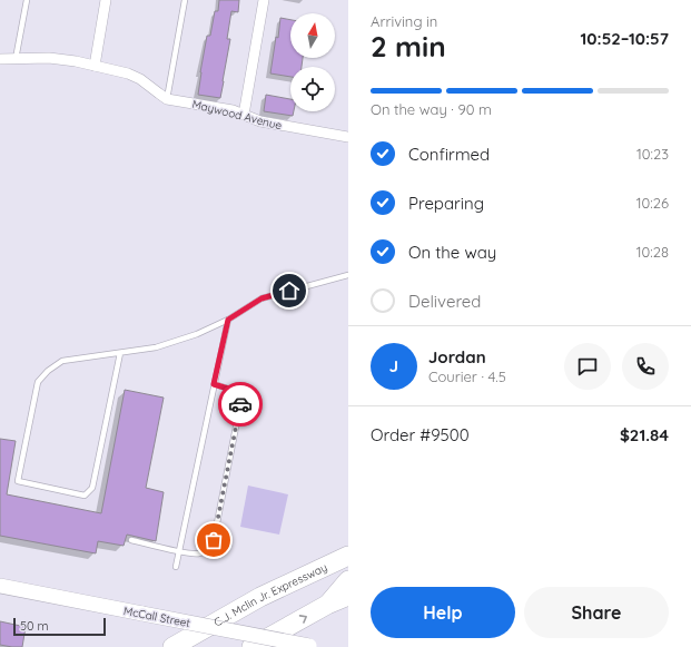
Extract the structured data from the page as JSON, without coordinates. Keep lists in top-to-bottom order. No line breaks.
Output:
{"streets":{"highway":["C.J. Mclin Jr. Expressway"],"street":["Maywood Avenue","McCall Street"]},"crossings":[["C.J. Mclin Jr. Expressway","McCall Street"]],"scale_bar":"50 m","north":"top","page":{"heading":["2 min","Arriving in","10:52–10:57"],"panel":["Jordan","Courier · 4.5","Order #9500","$21.84"],"bar":"On the way · 90 m","list":[["Confirmed","10:23"],["Preparing","10:26"],["On the way","10:28"],"Delivered"],"round":"J","buttons":["Help","Share"],"scale":"50 m"}}
